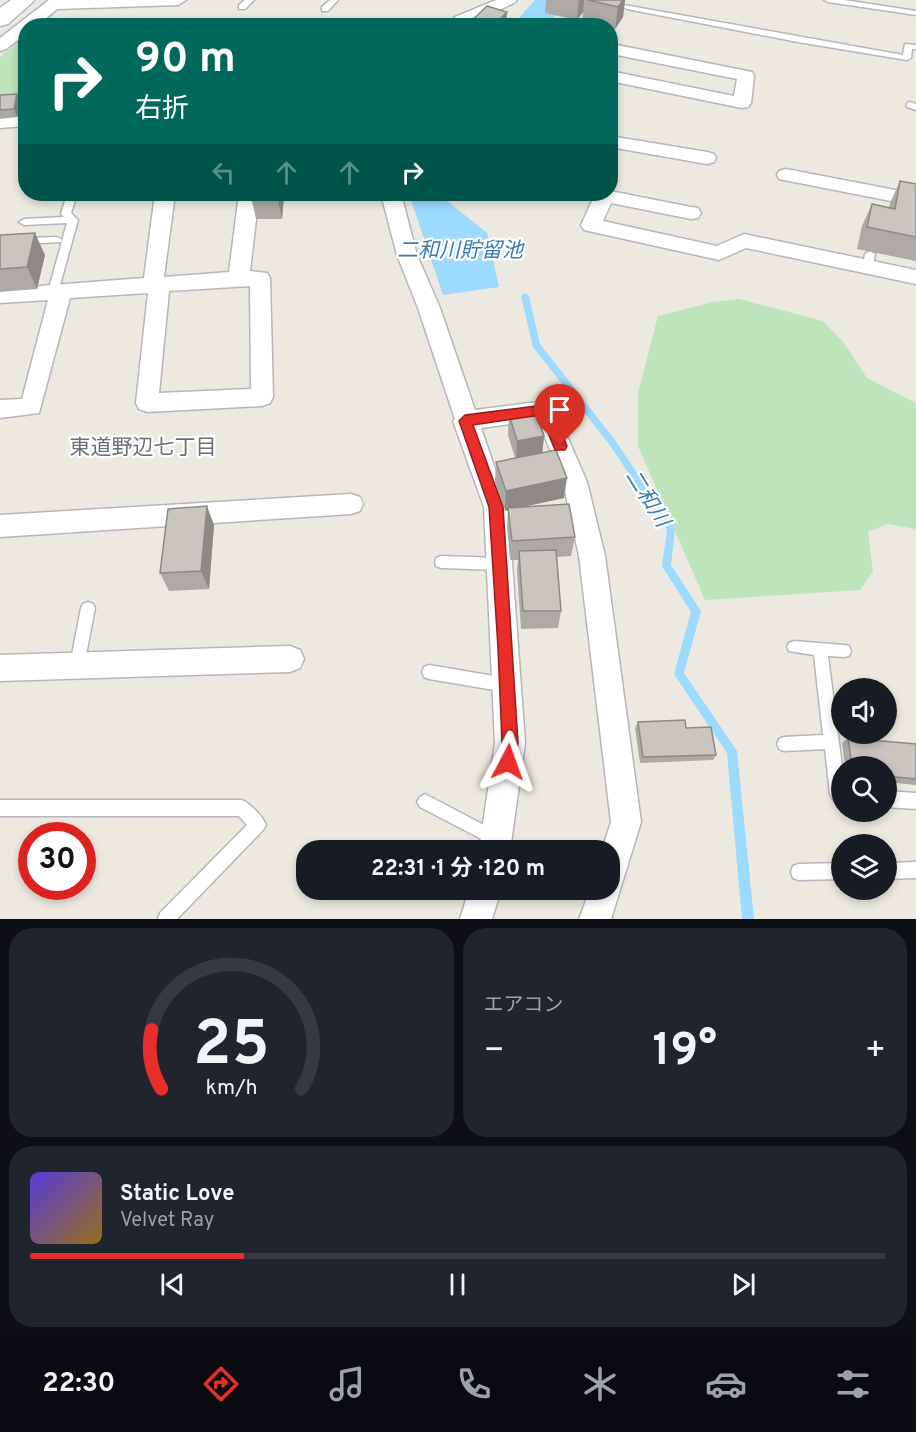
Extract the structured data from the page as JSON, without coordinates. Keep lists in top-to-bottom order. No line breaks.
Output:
{"districts":["東道野辺七丁目"],"water":["二和川貯留池","二和川"],"page":{"turn":["90 m","右折"],"limit":"30","trip":"22:31 · 1 分 · 120 m","tile":"エアコン","heat":["−","19°","+"],"song":["Static Love","Velvet Ray"],"tabs":"22:30","gauge":["25","km/h"]}}
